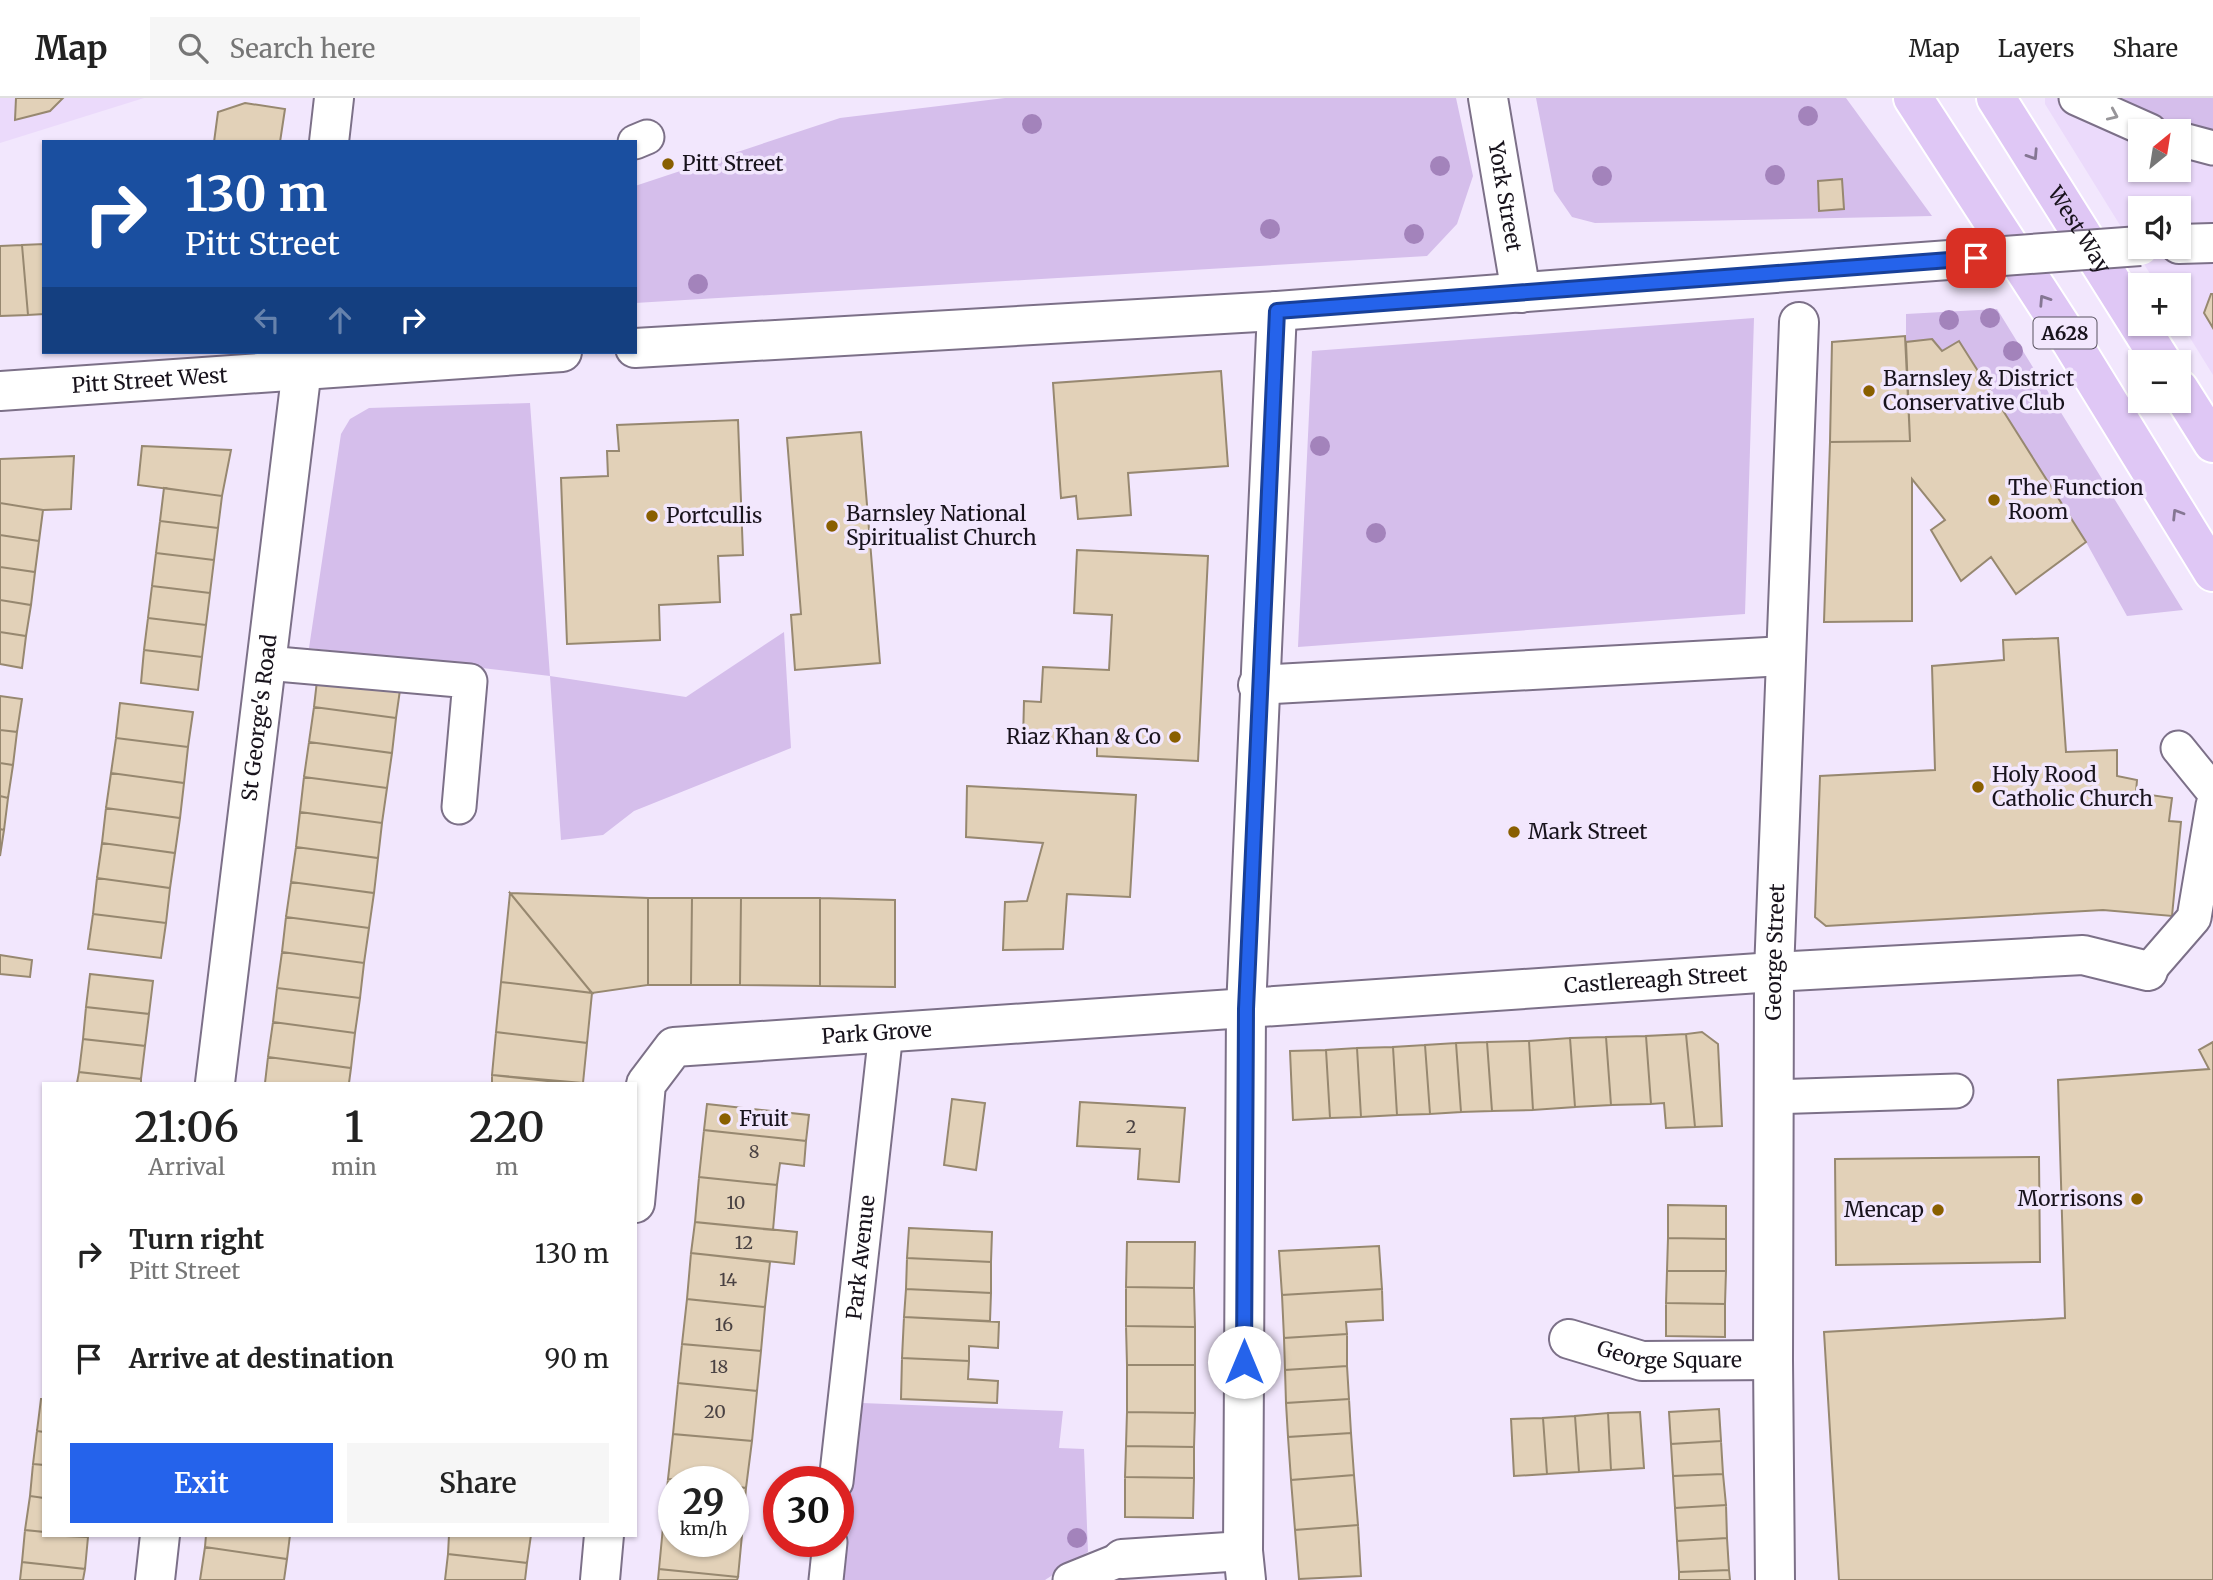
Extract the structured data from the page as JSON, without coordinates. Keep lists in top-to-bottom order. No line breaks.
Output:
{"streets":{"highway":["West Way","A628"],"street":["York Street","Pitt Street West","St George's Road","George Street","Castlereagh Street","Park Grove","George Square"],"lane":["Park Avenue"]},"crossings":[["Pitt Street West","St George's Road"],["George Street","Castlereagh Street"],["George Street","George Square"],["Castlereagh Street","Park Grove"],["Park Grove","Park Avenue"]],"places":["Pitt Street","Barnsley & District Conservative Club","The Function Room","Portcullis","Barnsley National Spiritualist Church","Riaz Khan & Co","Holy Rood Catholic Church","Mark Street","Fruit","Morrisons","Mencap"],"house_numbers":["2","8","10","12","14","16","18","20"],"north":"top right","page":{"header":"Map","search":"Search here","nav":["Map","Layers","Share"],"map_buttons":["+","−"],"turn":["130 m","Pitt Street"],"eta":["21:06","Arrival","1","min","220","m"],"list":[{"name":"Turn right","note":"Pitt Street","value":"130 m"},{"name":"Arrive at destination","value":"90 m"}],"buttons":["Exit","Share"],"speed":"29 km/h","limit":"30"}}
